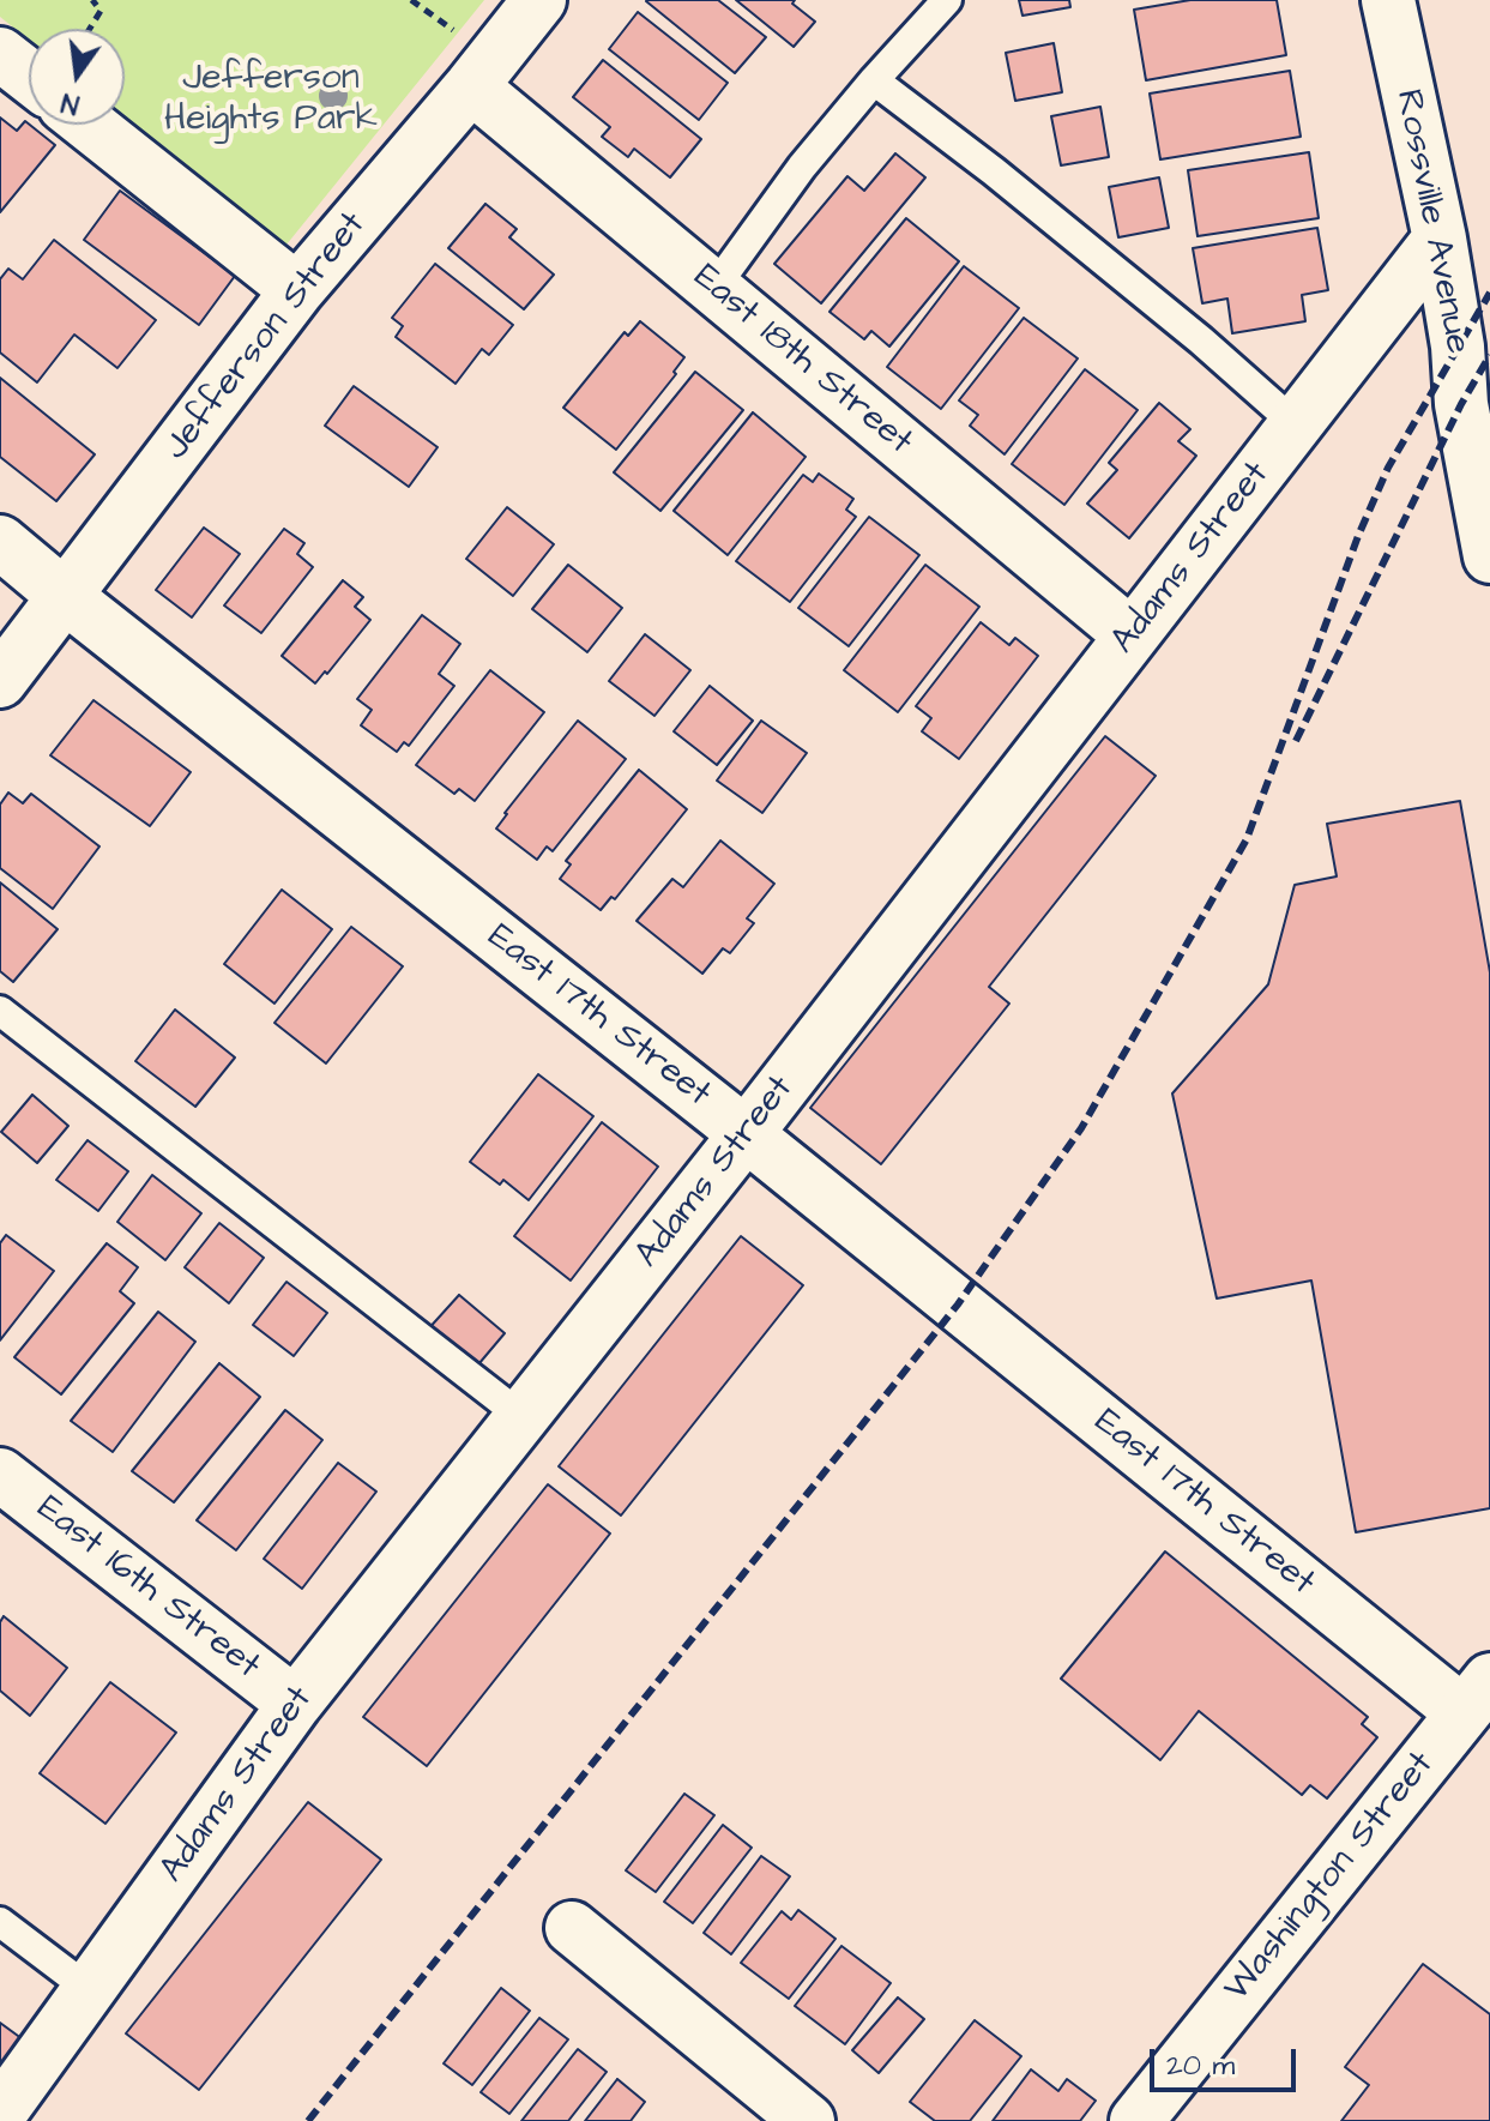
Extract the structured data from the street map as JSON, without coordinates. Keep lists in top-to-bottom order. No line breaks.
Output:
{"streets":{"street":["Rossville Avenue","Jefferson Street","East 18th Street","Adams Street","East 17th Street","East 16th Street","Washington Street"]},"crossings":[["Rossville Avenue","Adams Street"],["Jefferson Street","East 18th Street"],["Jefferson Street","East 17th Street"],["East 18th Street","Adams Street"],["Adams Street","East 17th Street"],["Adams Street","East 16th Street"],["East 17th Street","Washington Street"]],"parks":["Jefferson Heights Park"],"scale_bar":"20 m","north":"bottom"}
